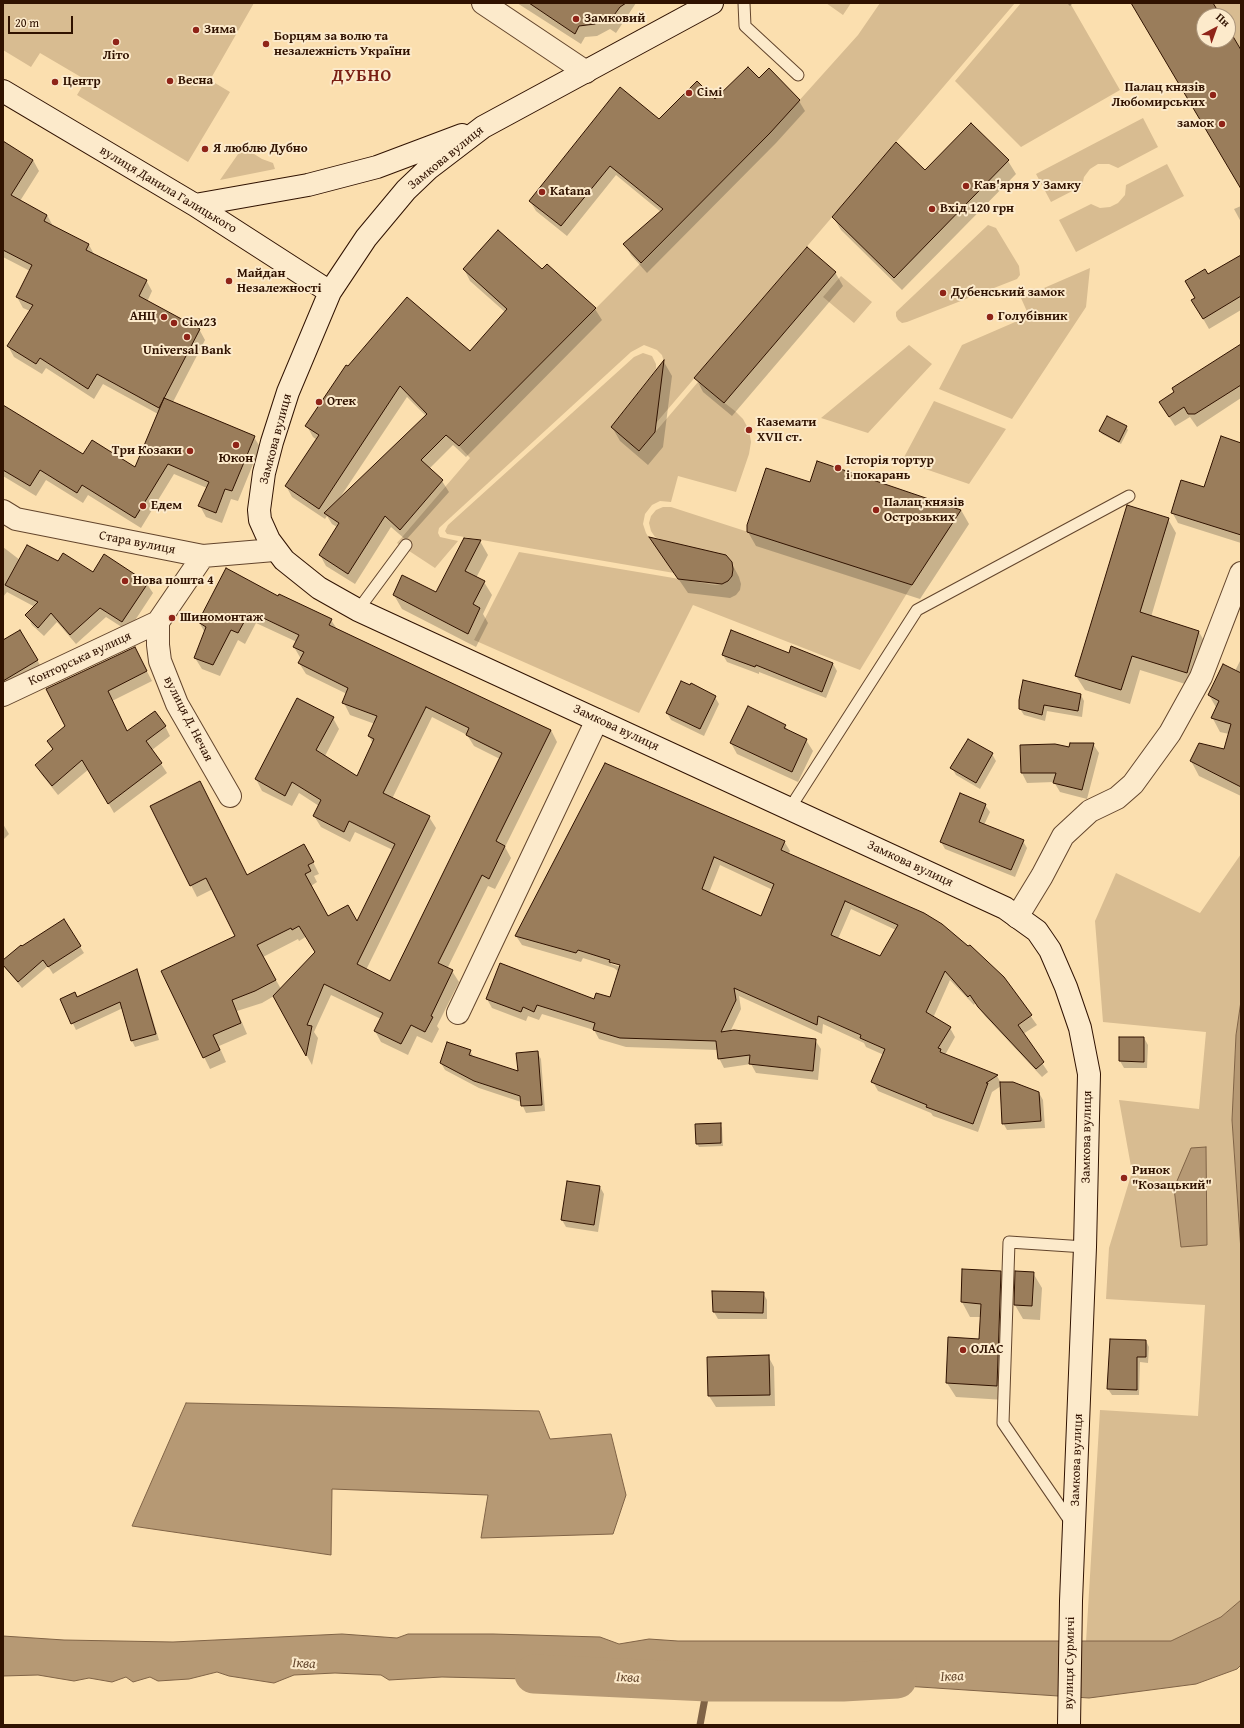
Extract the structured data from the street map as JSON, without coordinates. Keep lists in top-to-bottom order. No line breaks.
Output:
{"streets":{"main road":["Замкова вулиця","вулиця Данила Галицького","Стара вулиця","Конторська вулиця","вулиця Д. Нечая","вулиця Сурмичі"]},"crossings":[["Замкова вулиця","вулиця Данила Галицького"],["Замкова вулиця","Стара вулиця"],["Замкова вулиця","вулиця Сурмичі"],["Конторська вулиця","вулиця Д. Нечая"]],"districts":["ДУБНО"],"water":["Іква"],"places":["Замковий","Зима","Літо","Борцям за волю та незалежність України","Весна","Центр","Сімі","Палац князів Любомирських","замок","Я люблю Дубно","Кав'ярня У Замку","Katana","Вхід 120 грн","Майдан Незалежності","Дубенський замок","АНЦ","Голубівник","Сім23","Universal Bank","Отек","Каземати XVII ст.","Юкон","Три Козаки","Історія тортур і покарань","Едем","Палац князів Острозьких","Нова пошта 4","Шиномонтаж","Ринок \"Козацький\"","ОЛАС"],"scale_bar":"20 m","north":"top right"}
